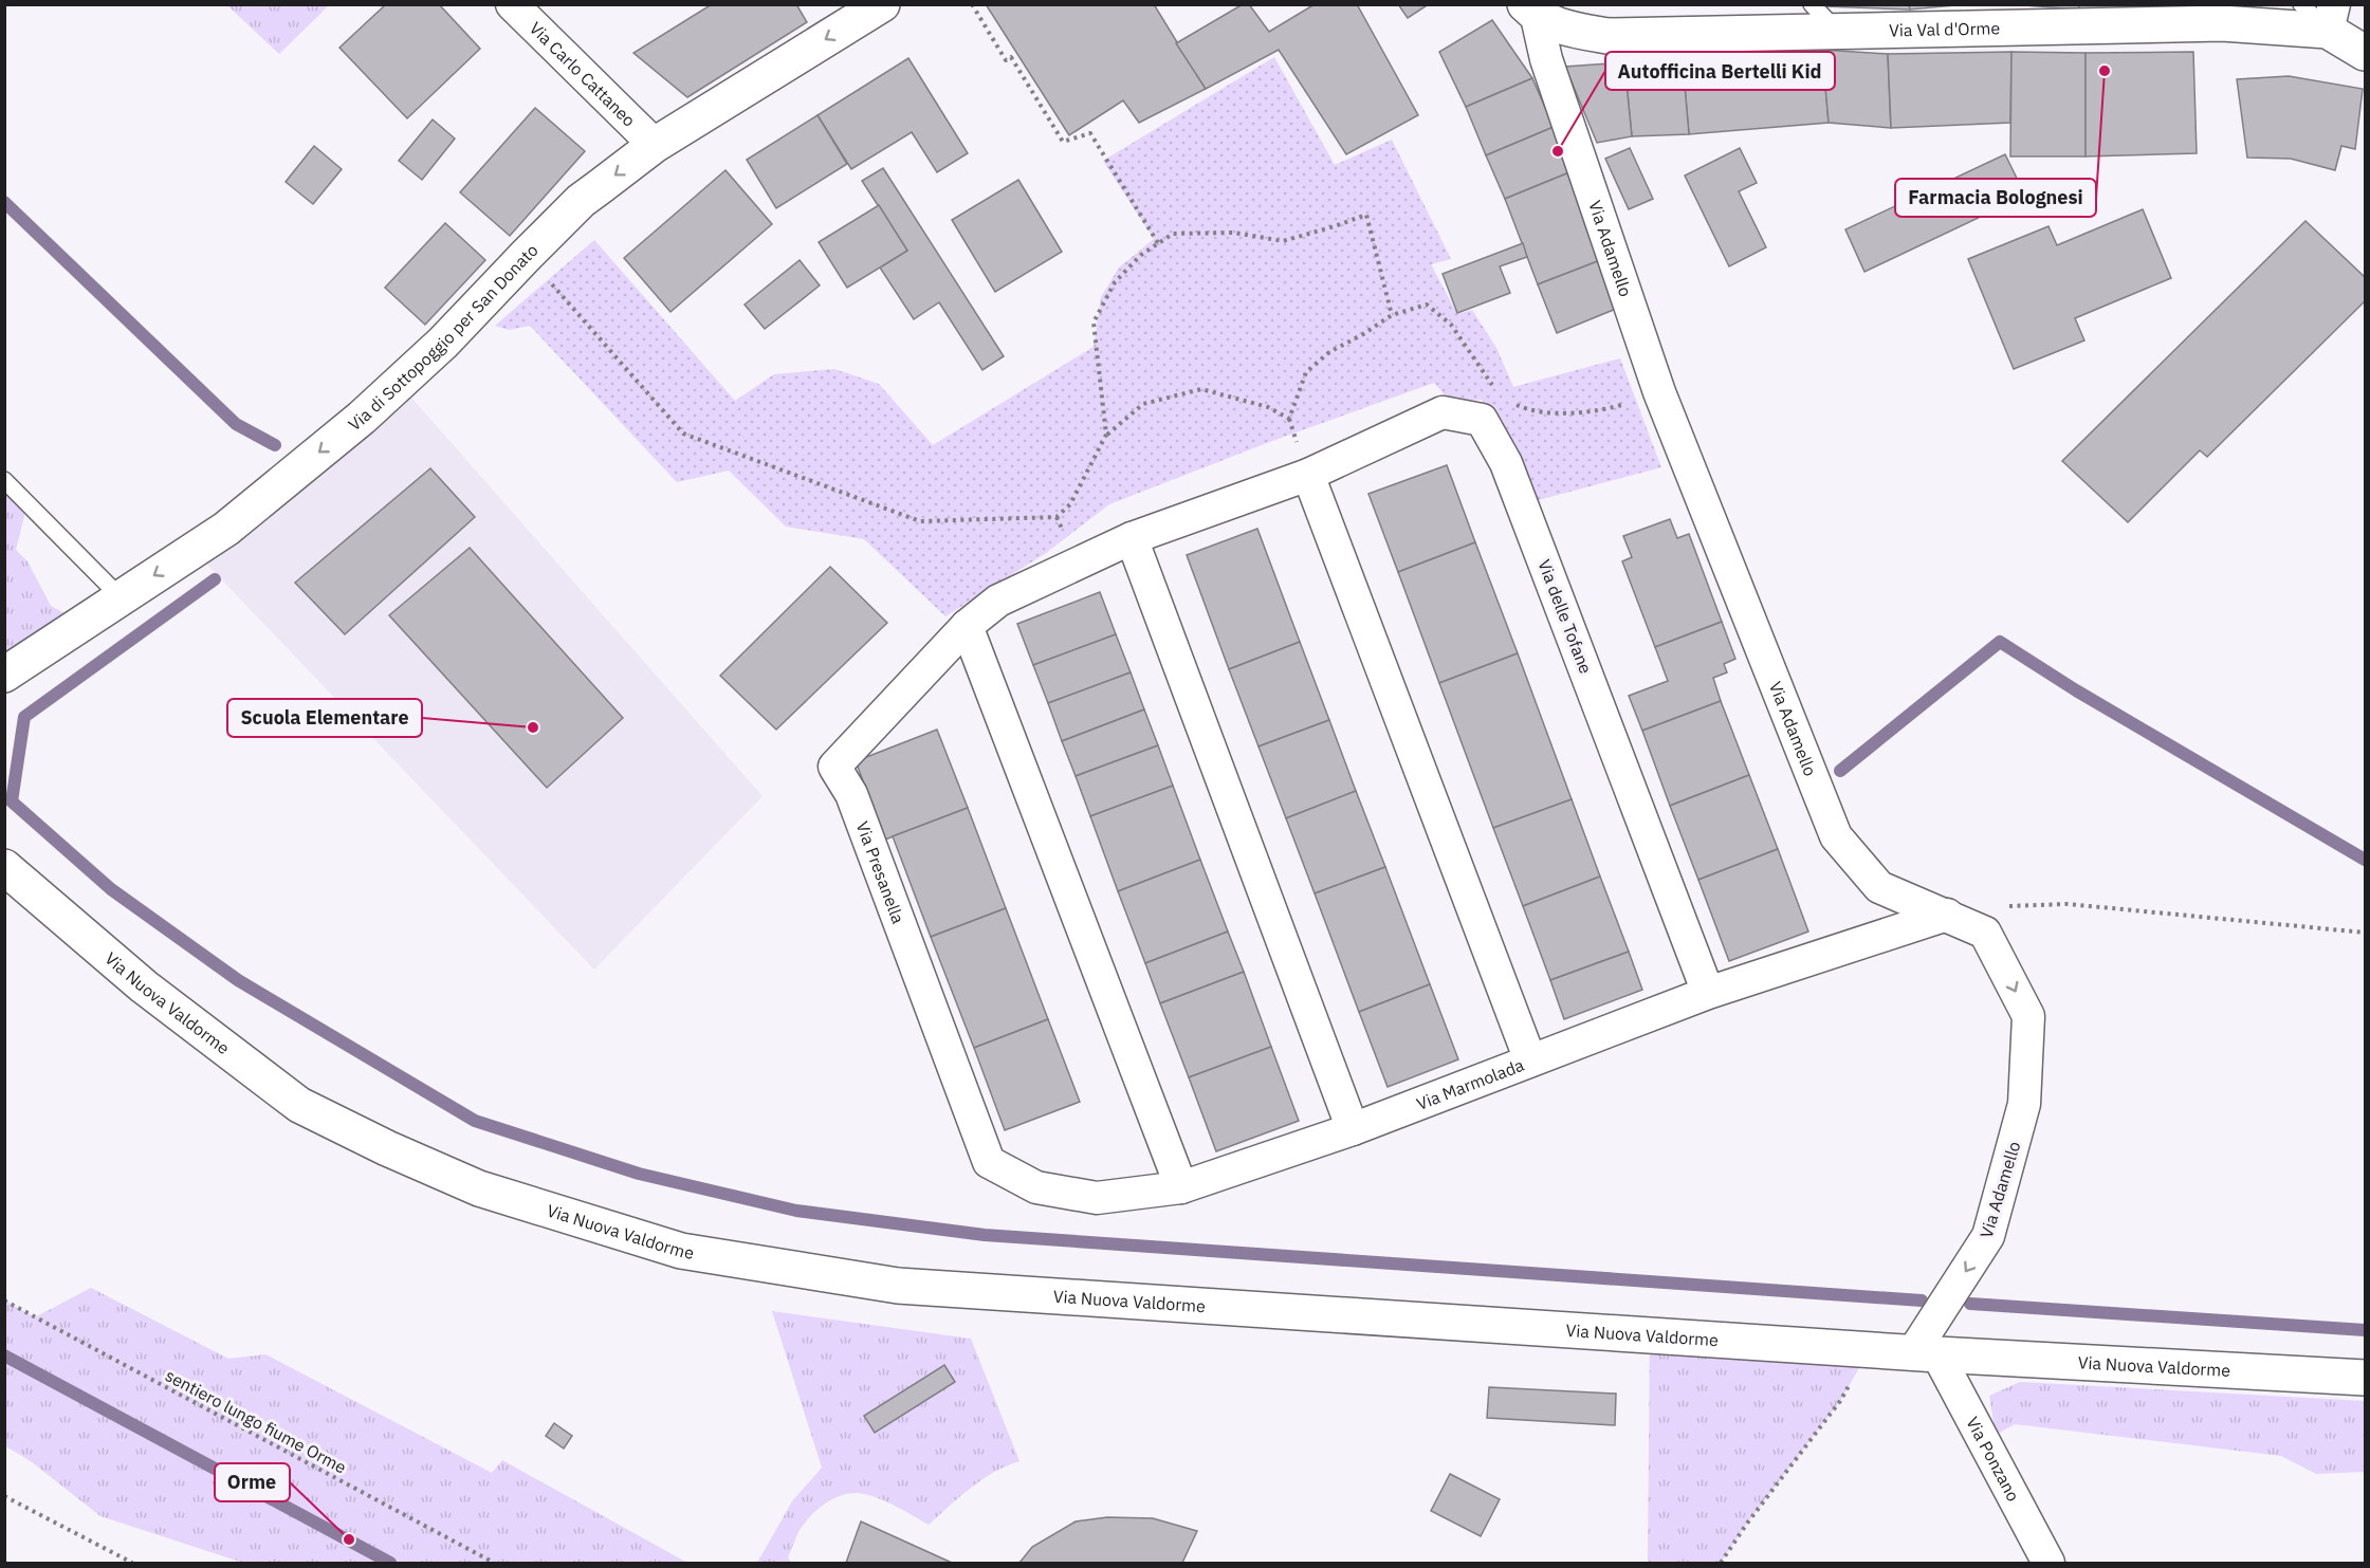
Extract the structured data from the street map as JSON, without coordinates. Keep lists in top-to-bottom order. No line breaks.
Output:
{"streets":{"main road":["Via Val d'Orme","Via di Sottopoggio per San Donato","Via Nuova Valdorme"],"street":["Via Carlo Cattaneo","Via Adamello","Via delle Tofane","Via Presanella","Via Marmolada","Via Ponzano"],"path":["sentiero lungo fiume Orme"]},"crossings":[["Via Val d'Orme","Via Adamello"],["Via Carlo Cattaneo","Via di Sottopoggio per San Donato"],["Via Adamello","Via Nuova Valdorme"],["Via Adamello","Via Marmolada"],["Via Adamello","Via Ponzano"],["Via delle Tofane","Via Presanella"],["Via delle Tofane","Via Marmolada"],["Via Presanella","Via Marmolada"],["Via Nuova Valdorme","Via Ponzano"]],"one_way":["Via di Sottopoggio per San Donato"],"places":["Farmacia Bolognesi","Autofficina Bertelli Kid","Scuola Elementare","Orme"]}
